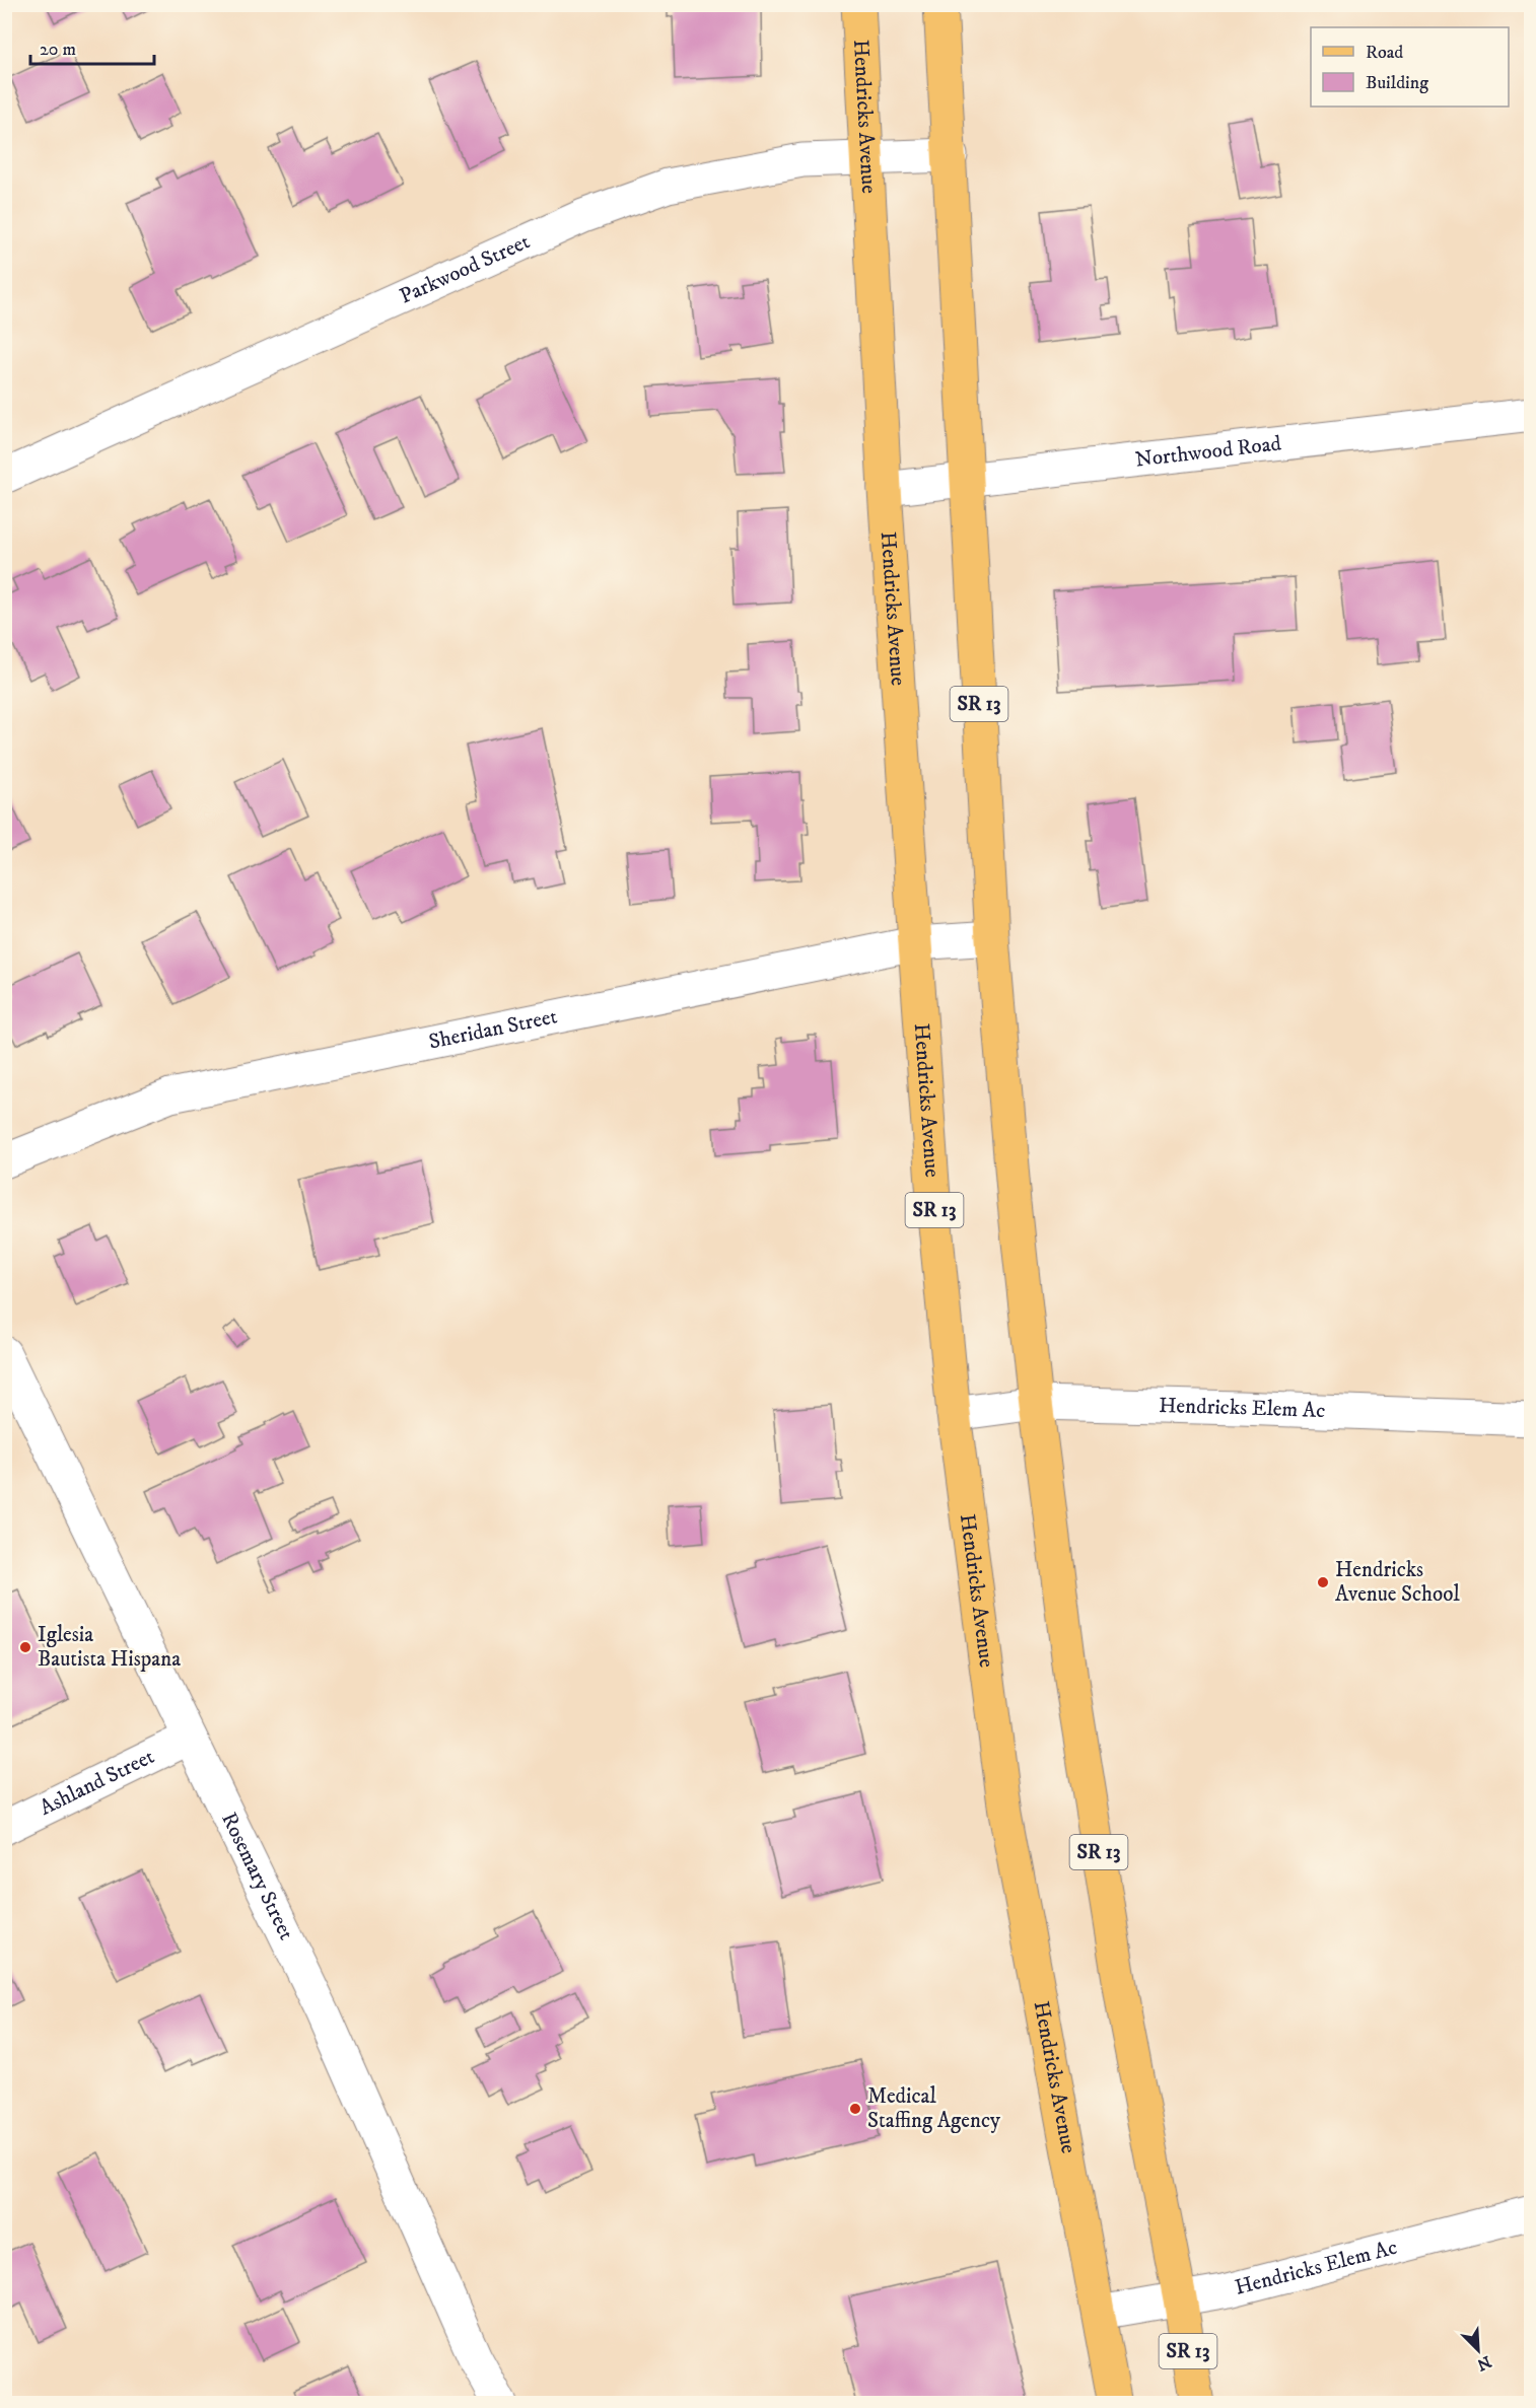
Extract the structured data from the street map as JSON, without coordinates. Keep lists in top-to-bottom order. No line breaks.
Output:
{"streets":{"main road":["Hendricks Avenue","SR 13"],"street":["Parkwood Street","Northwood Road","Sheridan Street","Hendricks Elem Ac","Ashland Street","Rosemary Street"]},"crossings":[["Hendricks Avenue","Parkwood Street"],["Hendricks Avenue","Northwood Road"],["Hendricks Avenue","Sheridan Street"],["Hendricks Avenue","Hendricks Elem Ac"],["Parkwood Street","SR 13"],["Northwood Road","SR 13"],["SR 13","Sheridan Street"],["SR 13","Hendricks Elem Ac"],["Ashland Street","Rosemary Street"]],"places":["Hendricks Avenue School","Iglesia Bautista Hispana","Medical Staffing Agency"],"legend":["Road","Building"],"scale_bar":"20 m","north":"bottom right"}
